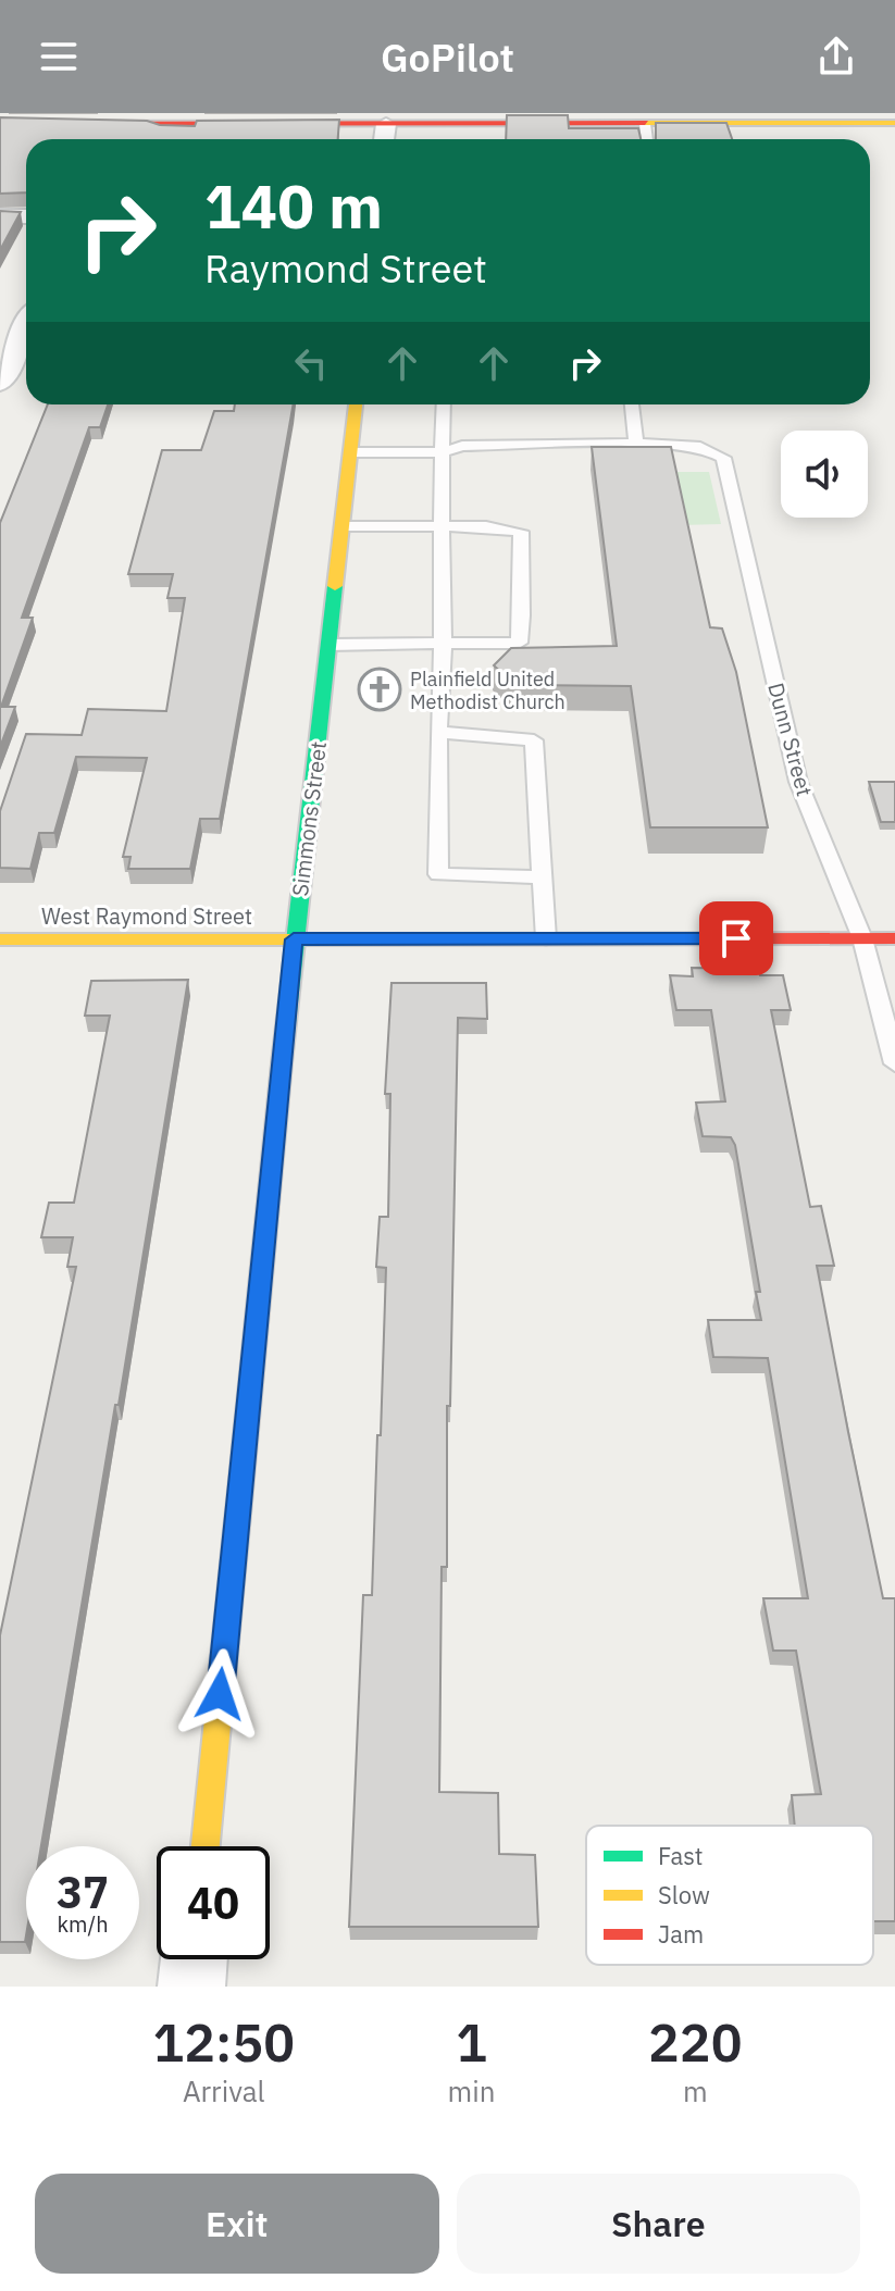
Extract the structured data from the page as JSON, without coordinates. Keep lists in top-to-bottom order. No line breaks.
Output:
{"streets":{"street":["Simmons Street","West Raymond Street"],"lane":["Dunn Street"]},"crossings":[["Dunn Street","West Raymond Street"],["Simmons Street","West Raymond Street"]],"places":{"church":["Plainfield United Methodist Church"]},"legend":["Fast","Slow","Jam"],"page":{"header":"GoPilot","turn":["140 m","Raymond Street"],"speed":"37 km/h","limit":"40","eta":["12:50","Arrival","1","min","220","m"],"buttons":["Exit","Share"]}}
